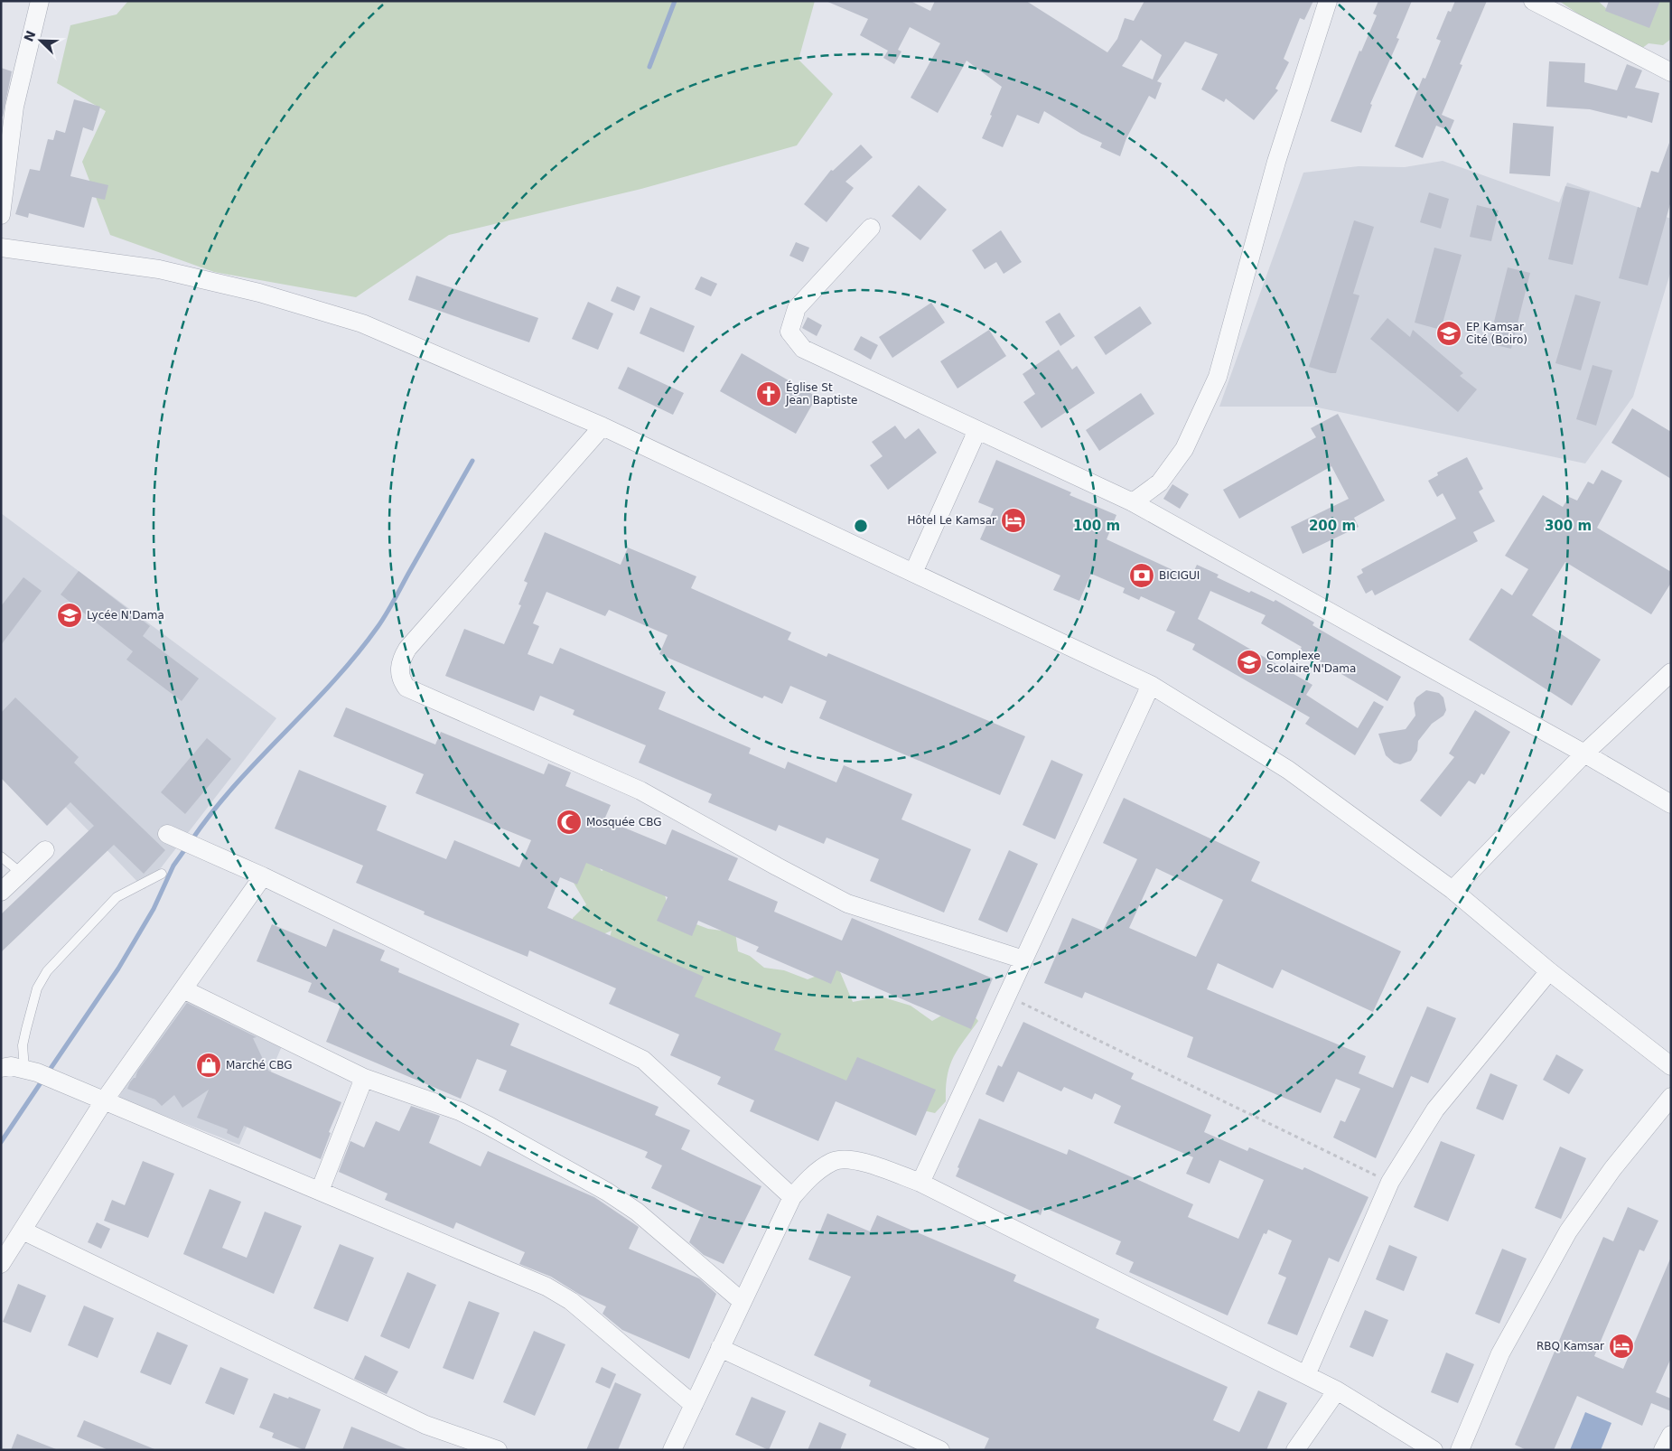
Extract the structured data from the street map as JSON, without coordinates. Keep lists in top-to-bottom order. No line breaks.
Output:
{"places":{"school or university":["EP Kamsar Cité (Boiro)","Lycée N'Dama","Complexe Scolaire N'Dama"],"church":["Église St Jean Baptiste"],"hotel":["Hôtel Le Kamsar","RBQ Kamsar"],"bank":["BICIGUI"],"mosque":["Mosquée CBG"],"shop":["Marché CBG"]},"north":"top left","rings":["100 m","200 m","300 m"]}
